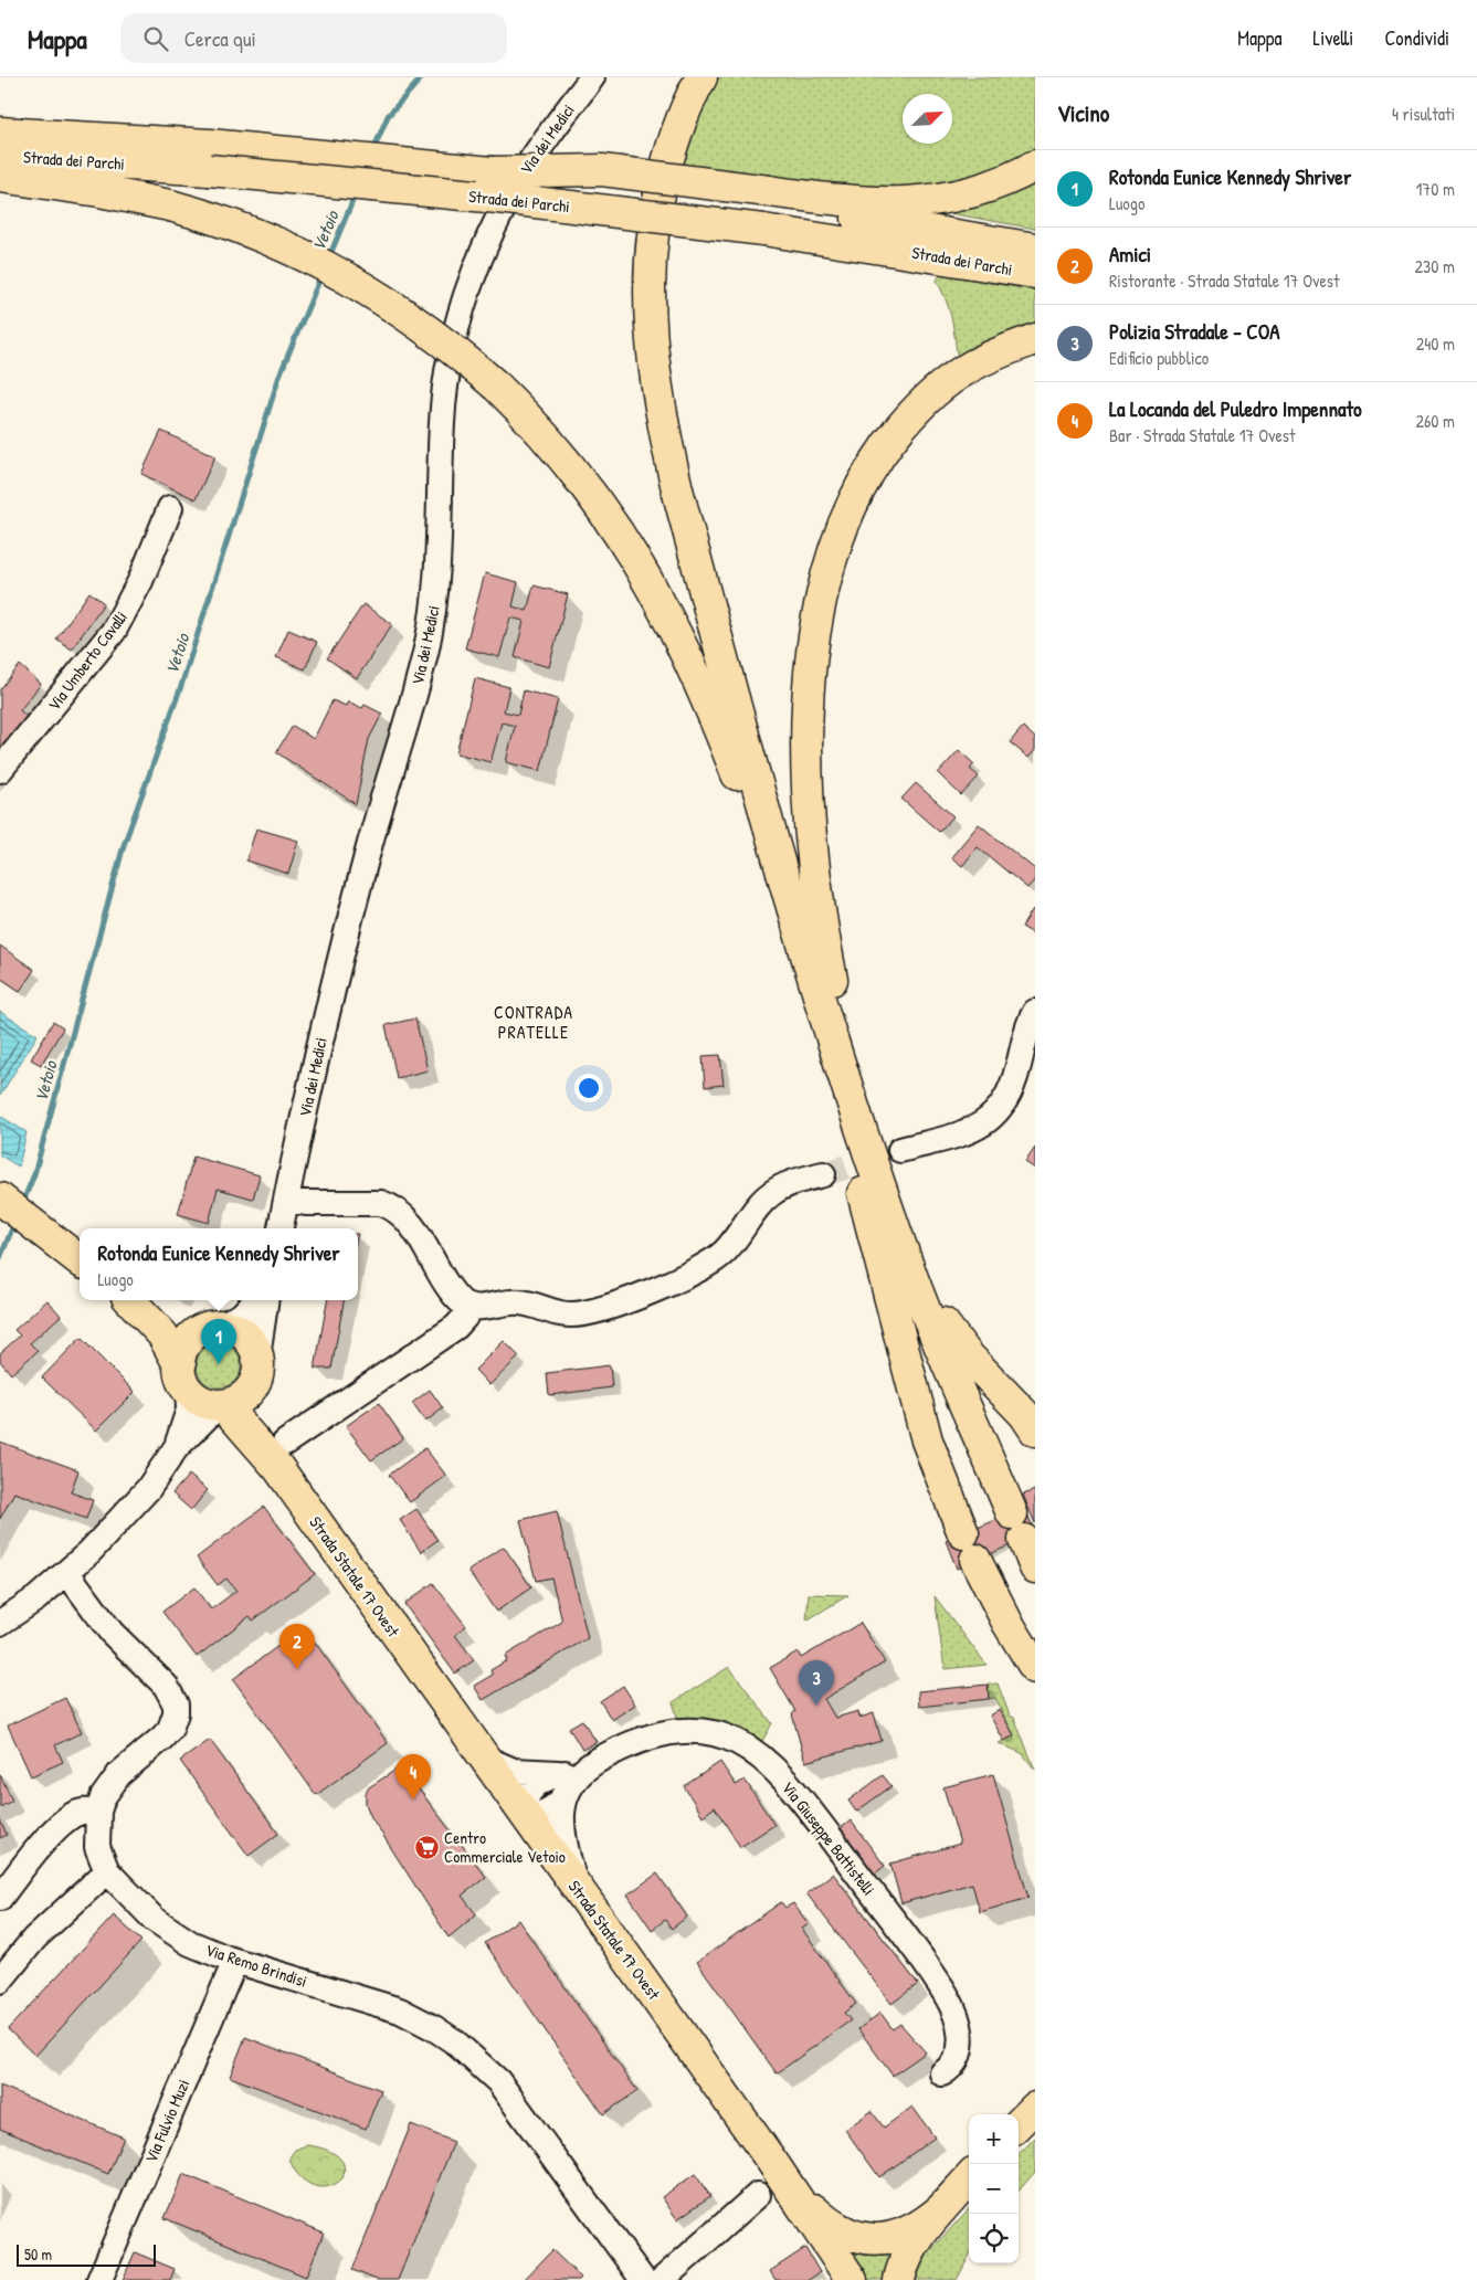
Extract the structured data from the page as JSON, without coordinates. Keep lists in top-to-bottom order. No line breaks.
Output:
{"streets":{"main road":["Strada dei Parchi","Strada Statale 17 Ovest"],"street":["Via dei Medici","Via Umberto Cavalli","Via Giuseppe Battistelli","Via Remo Brindisi","Via Fulvio Muzi"]},"crossings":[["Strada Statale 17 Ovest","Via Giuseppe Battistelli"],["Via Remo Brindisi","Via Fulvio Muzi"]],"districts":["CONTRADA PRATELLE"],"water":["Vetoio"],"places":{"supermarket":["Centro Commerciale Vetoio"]},"scale_bar":"50 m","north":"top right","page":{"header":"Mappa","search":"Cerca qui","nav":["Mappa","Livelli","Condividi"],"heading":["Vicino","4 risultati"],"list":[{"mark":"1","name":"Rotonda Eunice Kennedy Shriver","note":"Luogo","value":"170 m"},{"mark":"2","name":"Amici","note":"Ristorante · Strada Statale 17 Ovest","value":"230 m"},{"mark":"3","name":"Polizia Stradale - COA","note":"Edificio pubblico","value":"240 m"},{"mark":"4","name":"La Locanda del Puledro Impennato","note":"Bar · Strada Statale 17 Ovest","value":"260 m"}],"popup":["Rotonda Eunice Kennedy Shriver","Luogo"],"pins":["1","2","3","4"],"map_buttons":["+","−"],"scale":"50 m"}}
